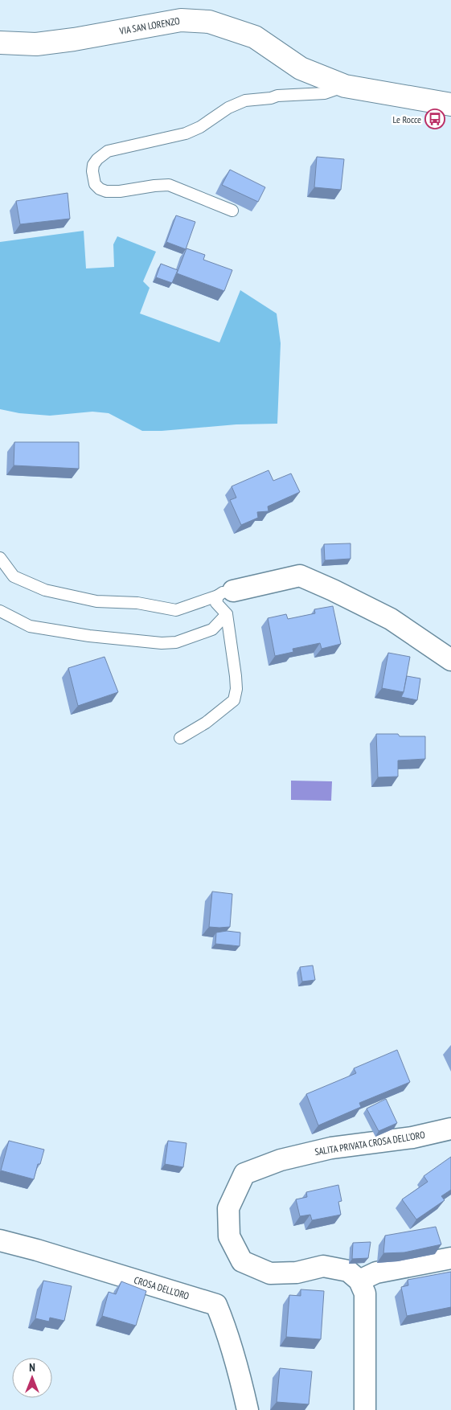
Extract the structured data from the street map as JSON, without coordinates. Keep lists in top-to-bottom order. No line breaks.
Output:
{"streets":{"main road":["VIA SAN LORENZO"],"street":["SALITA PRIVATA CROSA DELL'ORO","CROSA DELL'ORO"]},"places":{"bus stop":["Le Rocce"]},"north":"top"}
